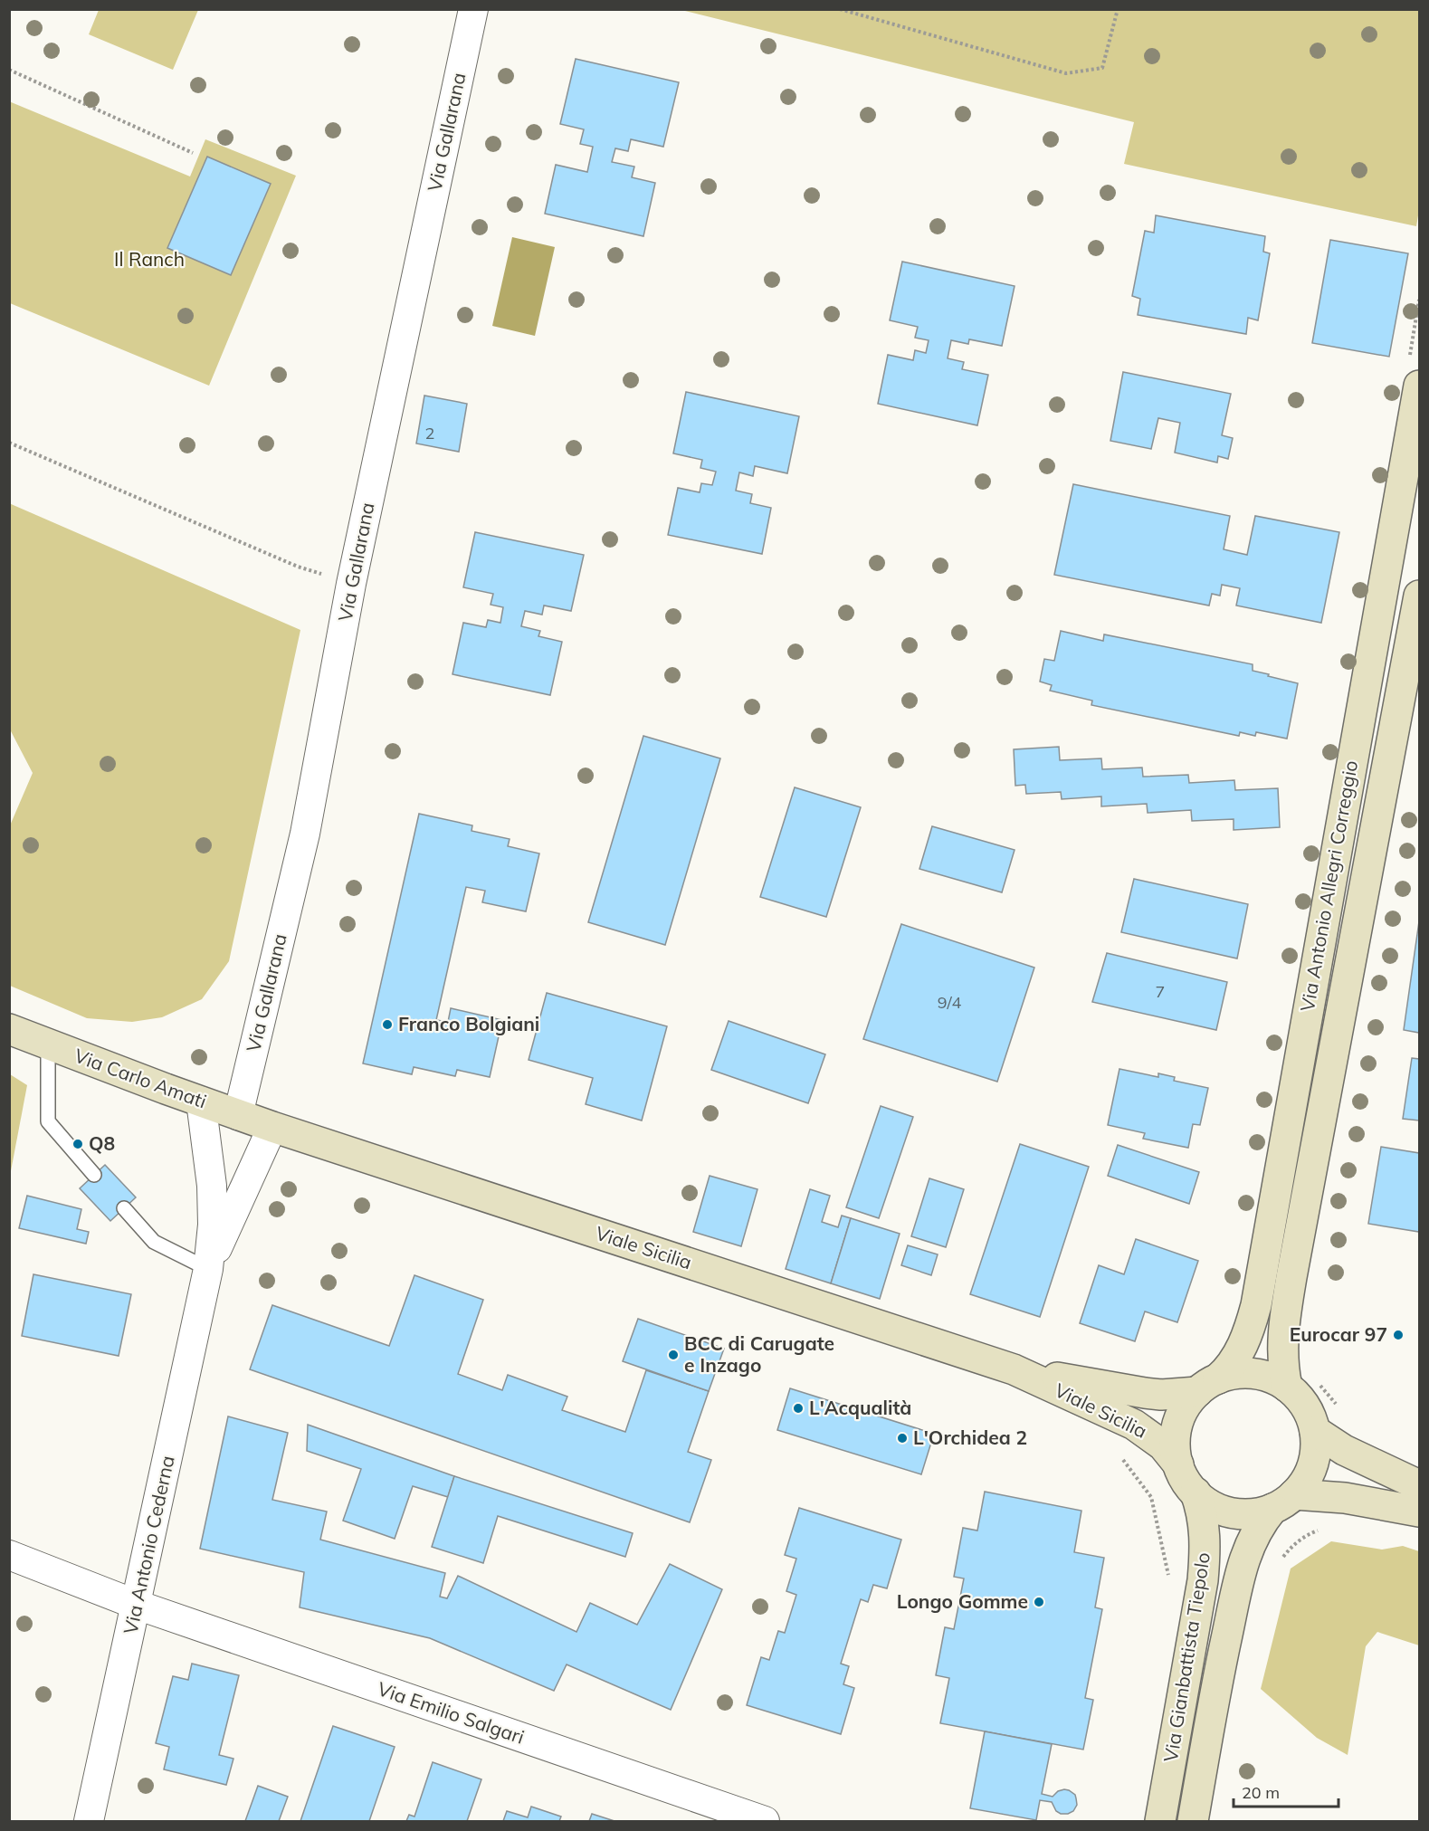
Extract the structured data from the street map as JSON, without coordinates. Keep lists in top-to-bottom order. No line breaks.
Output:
{"streets":{"street":["Via Gallarana","Via Antonio Allegri Correggio","Via Carlo Amati","Viale Sicilia","Via Antonio Cederna","Via Gianbattista Tiepolo","Via Emilio Salgari"]},"crossings":[["Via Gallarana","Via Carlo Amati"],["Via Antonio Allegri Correggio","Viale Sicilia"],["Via Antonio Allegri Correggio","Via Gianbattista Tiepolo"],["Via Carlo Amati","Viale Sicilia"],["Via Carlo Amati","Via Antonio Cederna"],["Viale Sicilia","Via Antonio Cederna"],["Viale Sicilia","Via Gianbattista Tiepolo"],["Via Antonio Cederna","Via Emilio Salgari"]],"parks":["Il Ranch"],"places":["Franco Bolgiani","Q8","Eurocar 97","BCC di Carugate e Inzago","L'Acqualità","L'Orchidea 2","Longo Gomme"],"house_numbers":["2","7","9/4"],"scale_bar":"20 m"}
